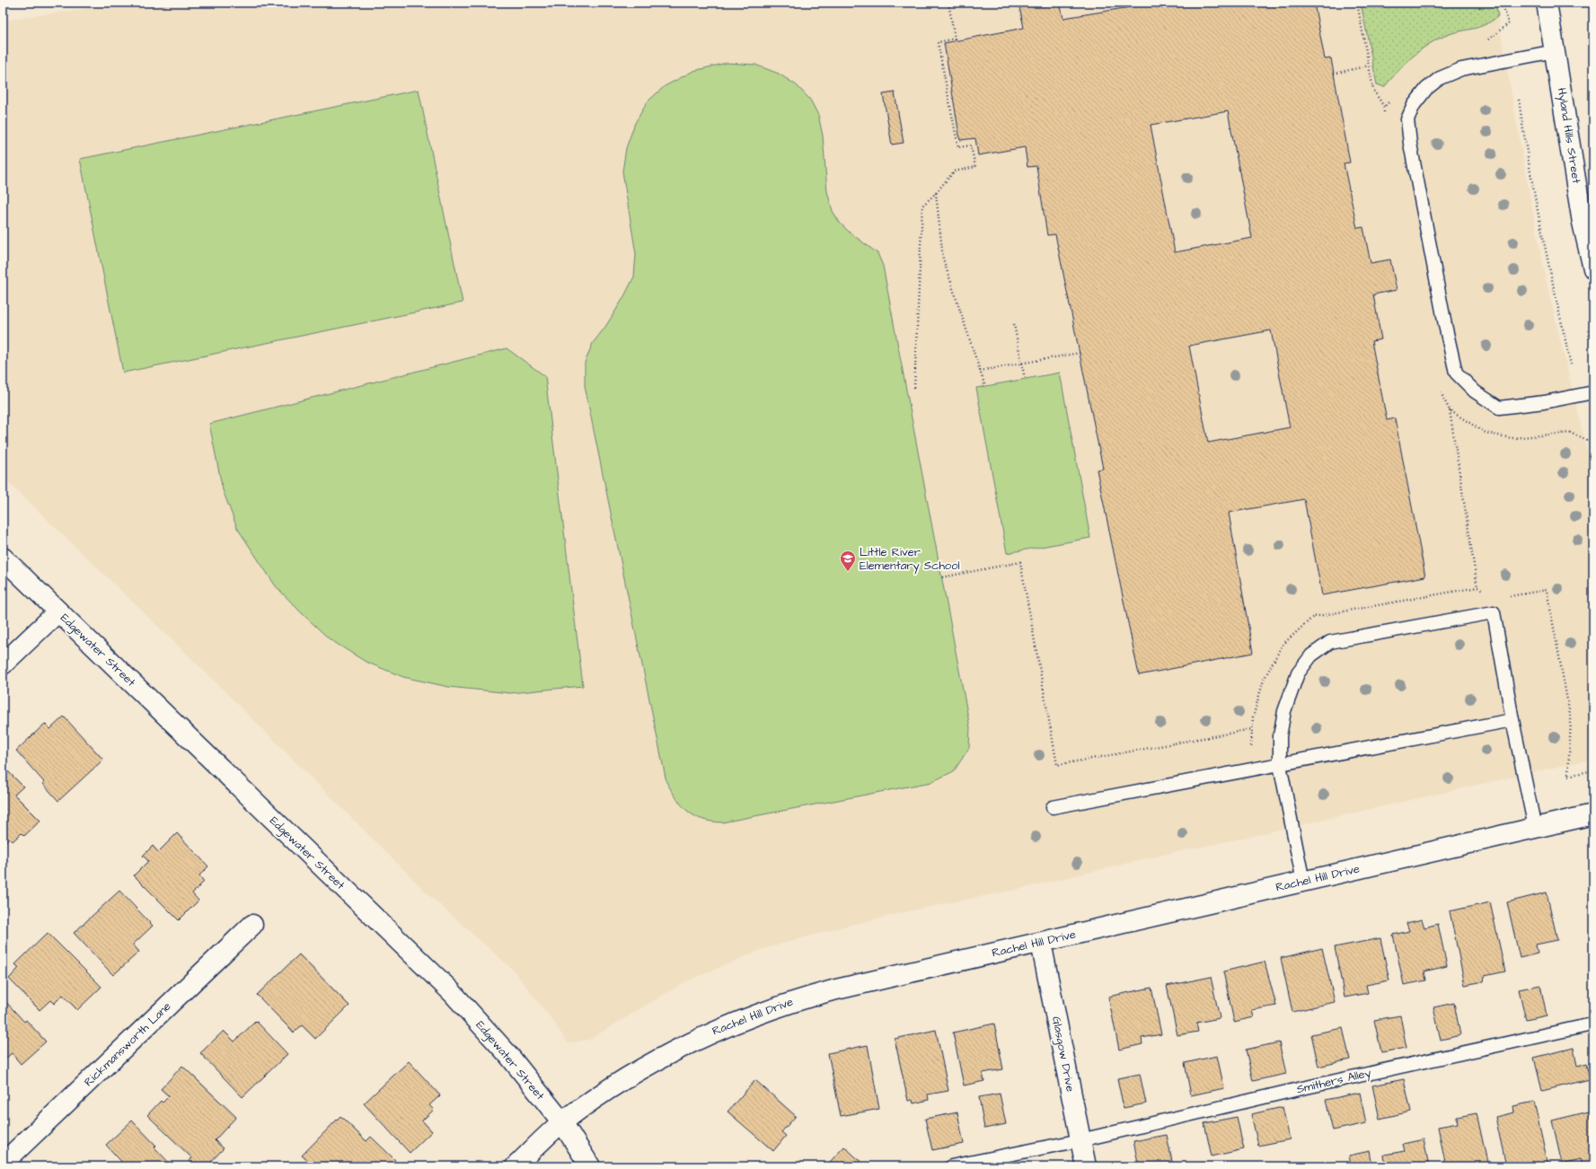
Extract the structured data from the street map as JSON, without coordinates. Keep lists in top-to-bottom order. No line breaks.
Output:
{"streets":{"street":["Hyland Hills Street","Edgewater Street","Rachel Hill Drive","Rickmansworth Lane","Glasgow Drive"],"lane":["Smithers Alley"]},"crossings":[["Edgewater Street","Rachel Hill Drive"],["Rachel Hill Drive","Glasgow Drive"],["Glasgow Drive","Smithers Alley"]],"places":{"school or university":["Little River Elementary School"]}}
